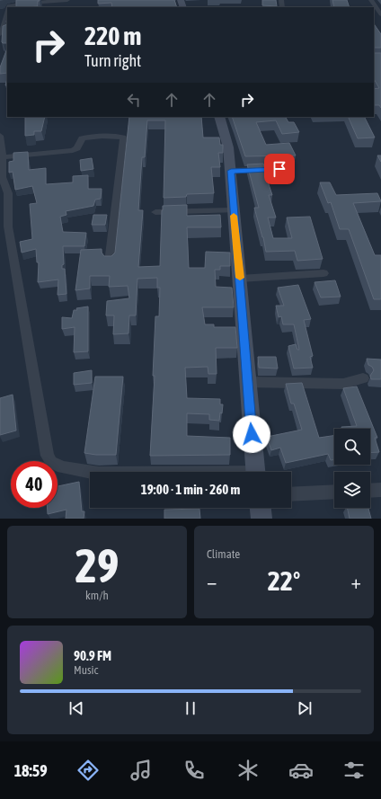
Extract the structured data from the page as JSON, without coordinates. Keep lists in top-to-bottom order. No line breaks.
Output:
{"page":{"turn":["220 m","Turn right"],"limit":"40","trip":"19:00 · 1 min · 260 m","tile":[["29","km/h"],"Climate"],"heat":["−","22°","+"],"song":["90.9 FM","Music"],"tabs":"18:59"}}
